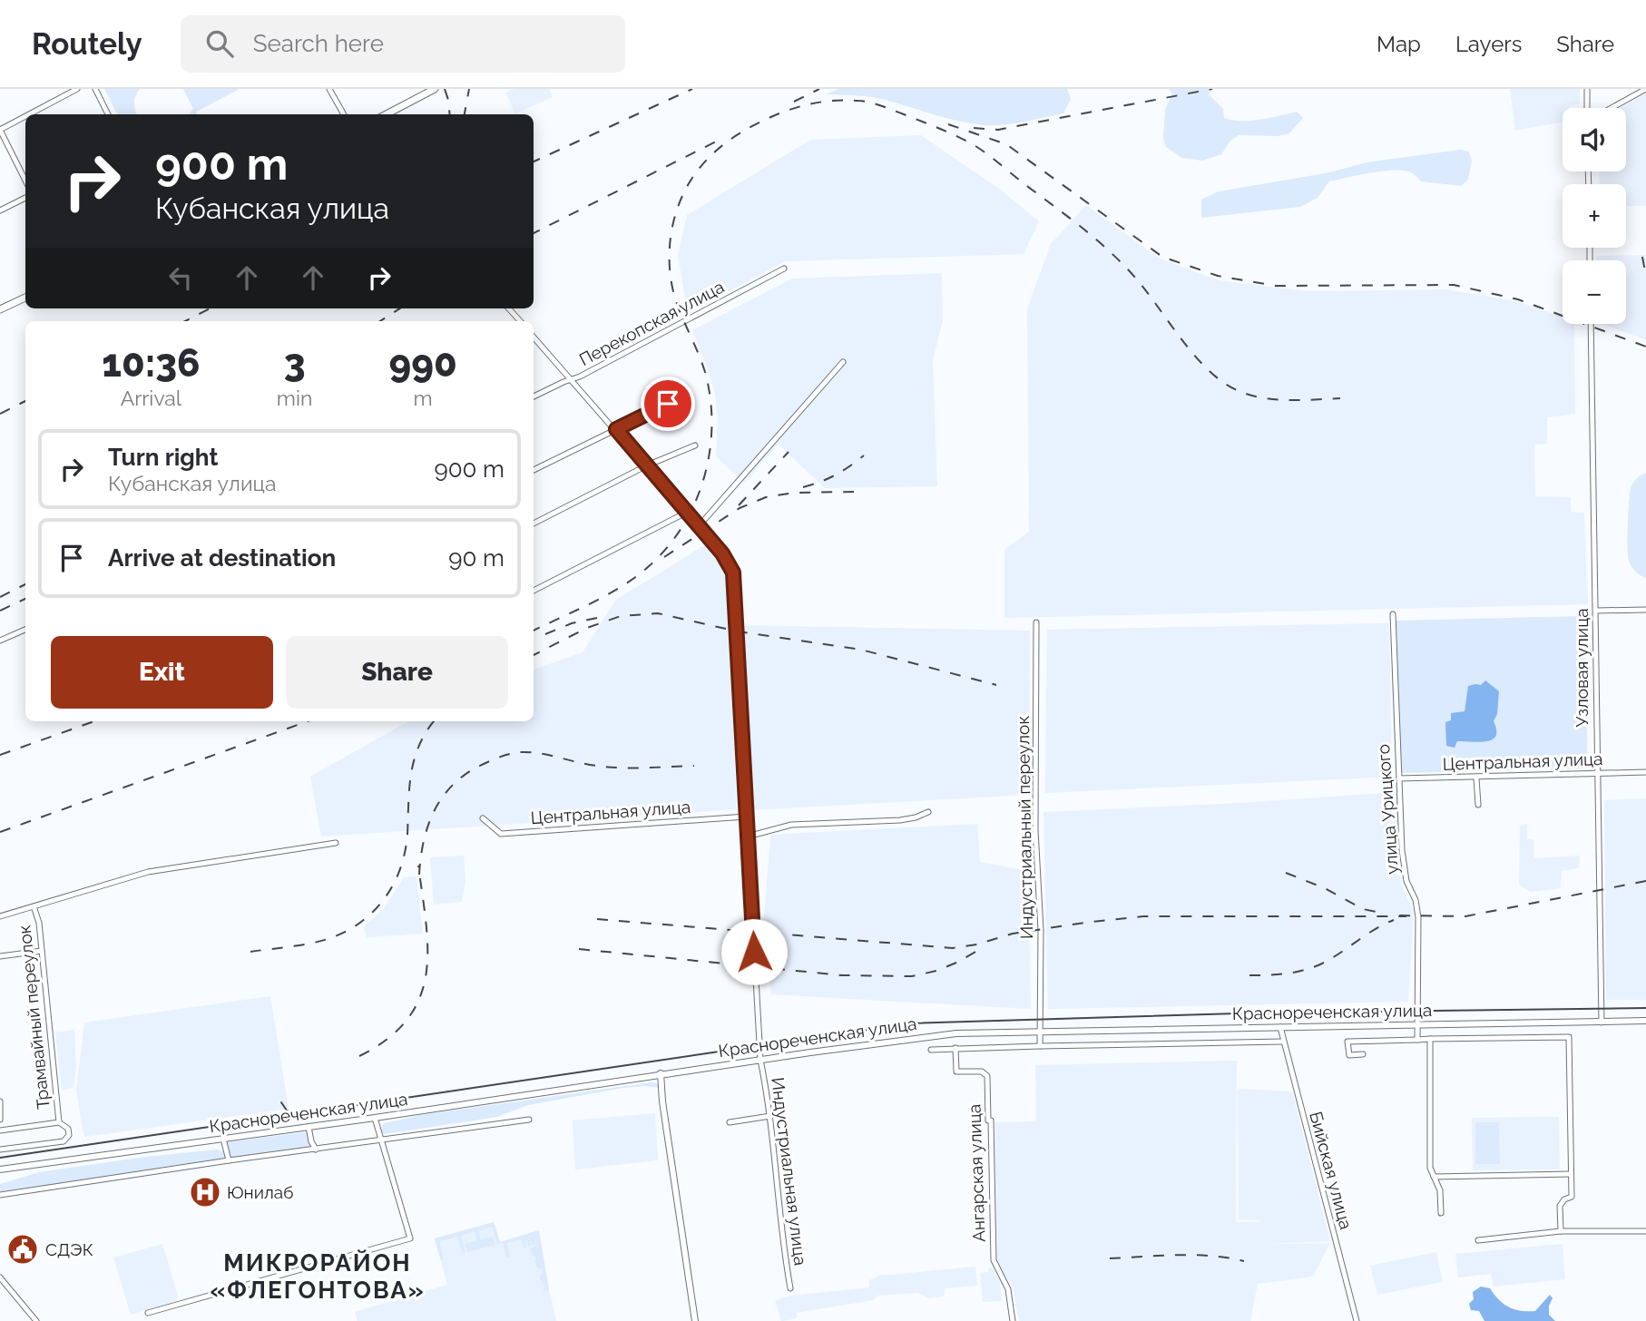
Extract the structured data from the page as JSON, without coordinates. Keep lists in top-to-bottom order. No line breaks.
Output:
{"streets":{"main road":["Краснореченская улица"],"street":["Перекопская улица","Узловая улица","Центральная улица","улица Урицкого","Индустриальный переулок","Трамвайный переулок","Бийская улица","Индустриальная улица","Ангарская улица"]},"crossings":[["Перекопская улица","Индустриальная улица"],["Узловая улица","Центральная улица"],["Узловая улица","Краснореченская улица"],["Центральная улица","улица Урицкого"],["Центральная улица","Индустриальная улица"],["улица Урицкого","Краснореченская улица"],["Индустриальный переулок","Краснореченская улица"],["Краснореченская улица","Бийская улица"],["Краснореченская улица","Индустриальная улица"]],"districts":["МИКРОРАЙОН «ФЛЕГОНТОВА»"],"places":{"hospital":["Юнилаб"],"public building":["СДЭК"]},"page":{"header":"Routely","search":"Search here","nav":["Map","Layers","Share"],"map_buttons":["+","−"],"turn":["900 m","Кубанская улица"],"eta":["10:36","Arrival","3","min","990","m"],"list":[{"name":"Turn right","note":"Кубанская улица","value":"900 m"},{"name":"Arrive at destination","value":"90 m"}],"buttons":["Exit","Share"]}}
